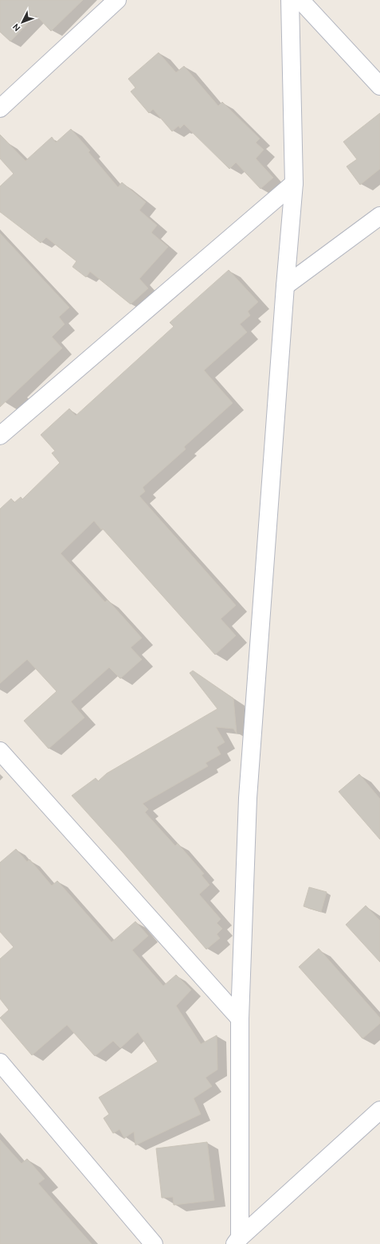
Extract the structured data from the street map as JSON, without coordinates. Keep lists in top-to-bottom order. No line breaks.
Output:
{"north":"bottom left"}
